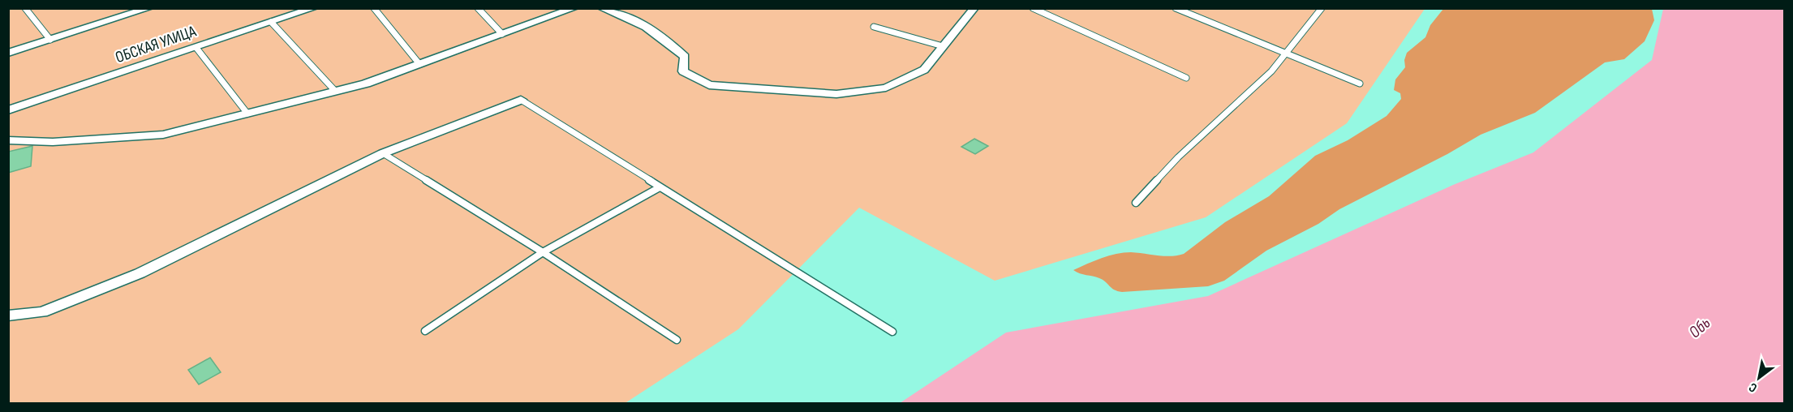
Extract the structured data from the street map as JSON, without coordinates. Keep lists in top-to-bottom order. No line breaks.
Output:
{"streets":{"street":["ОБСКАЯ УЛИЦА"]},"water":["Обь"],"north":"bottom left"}
